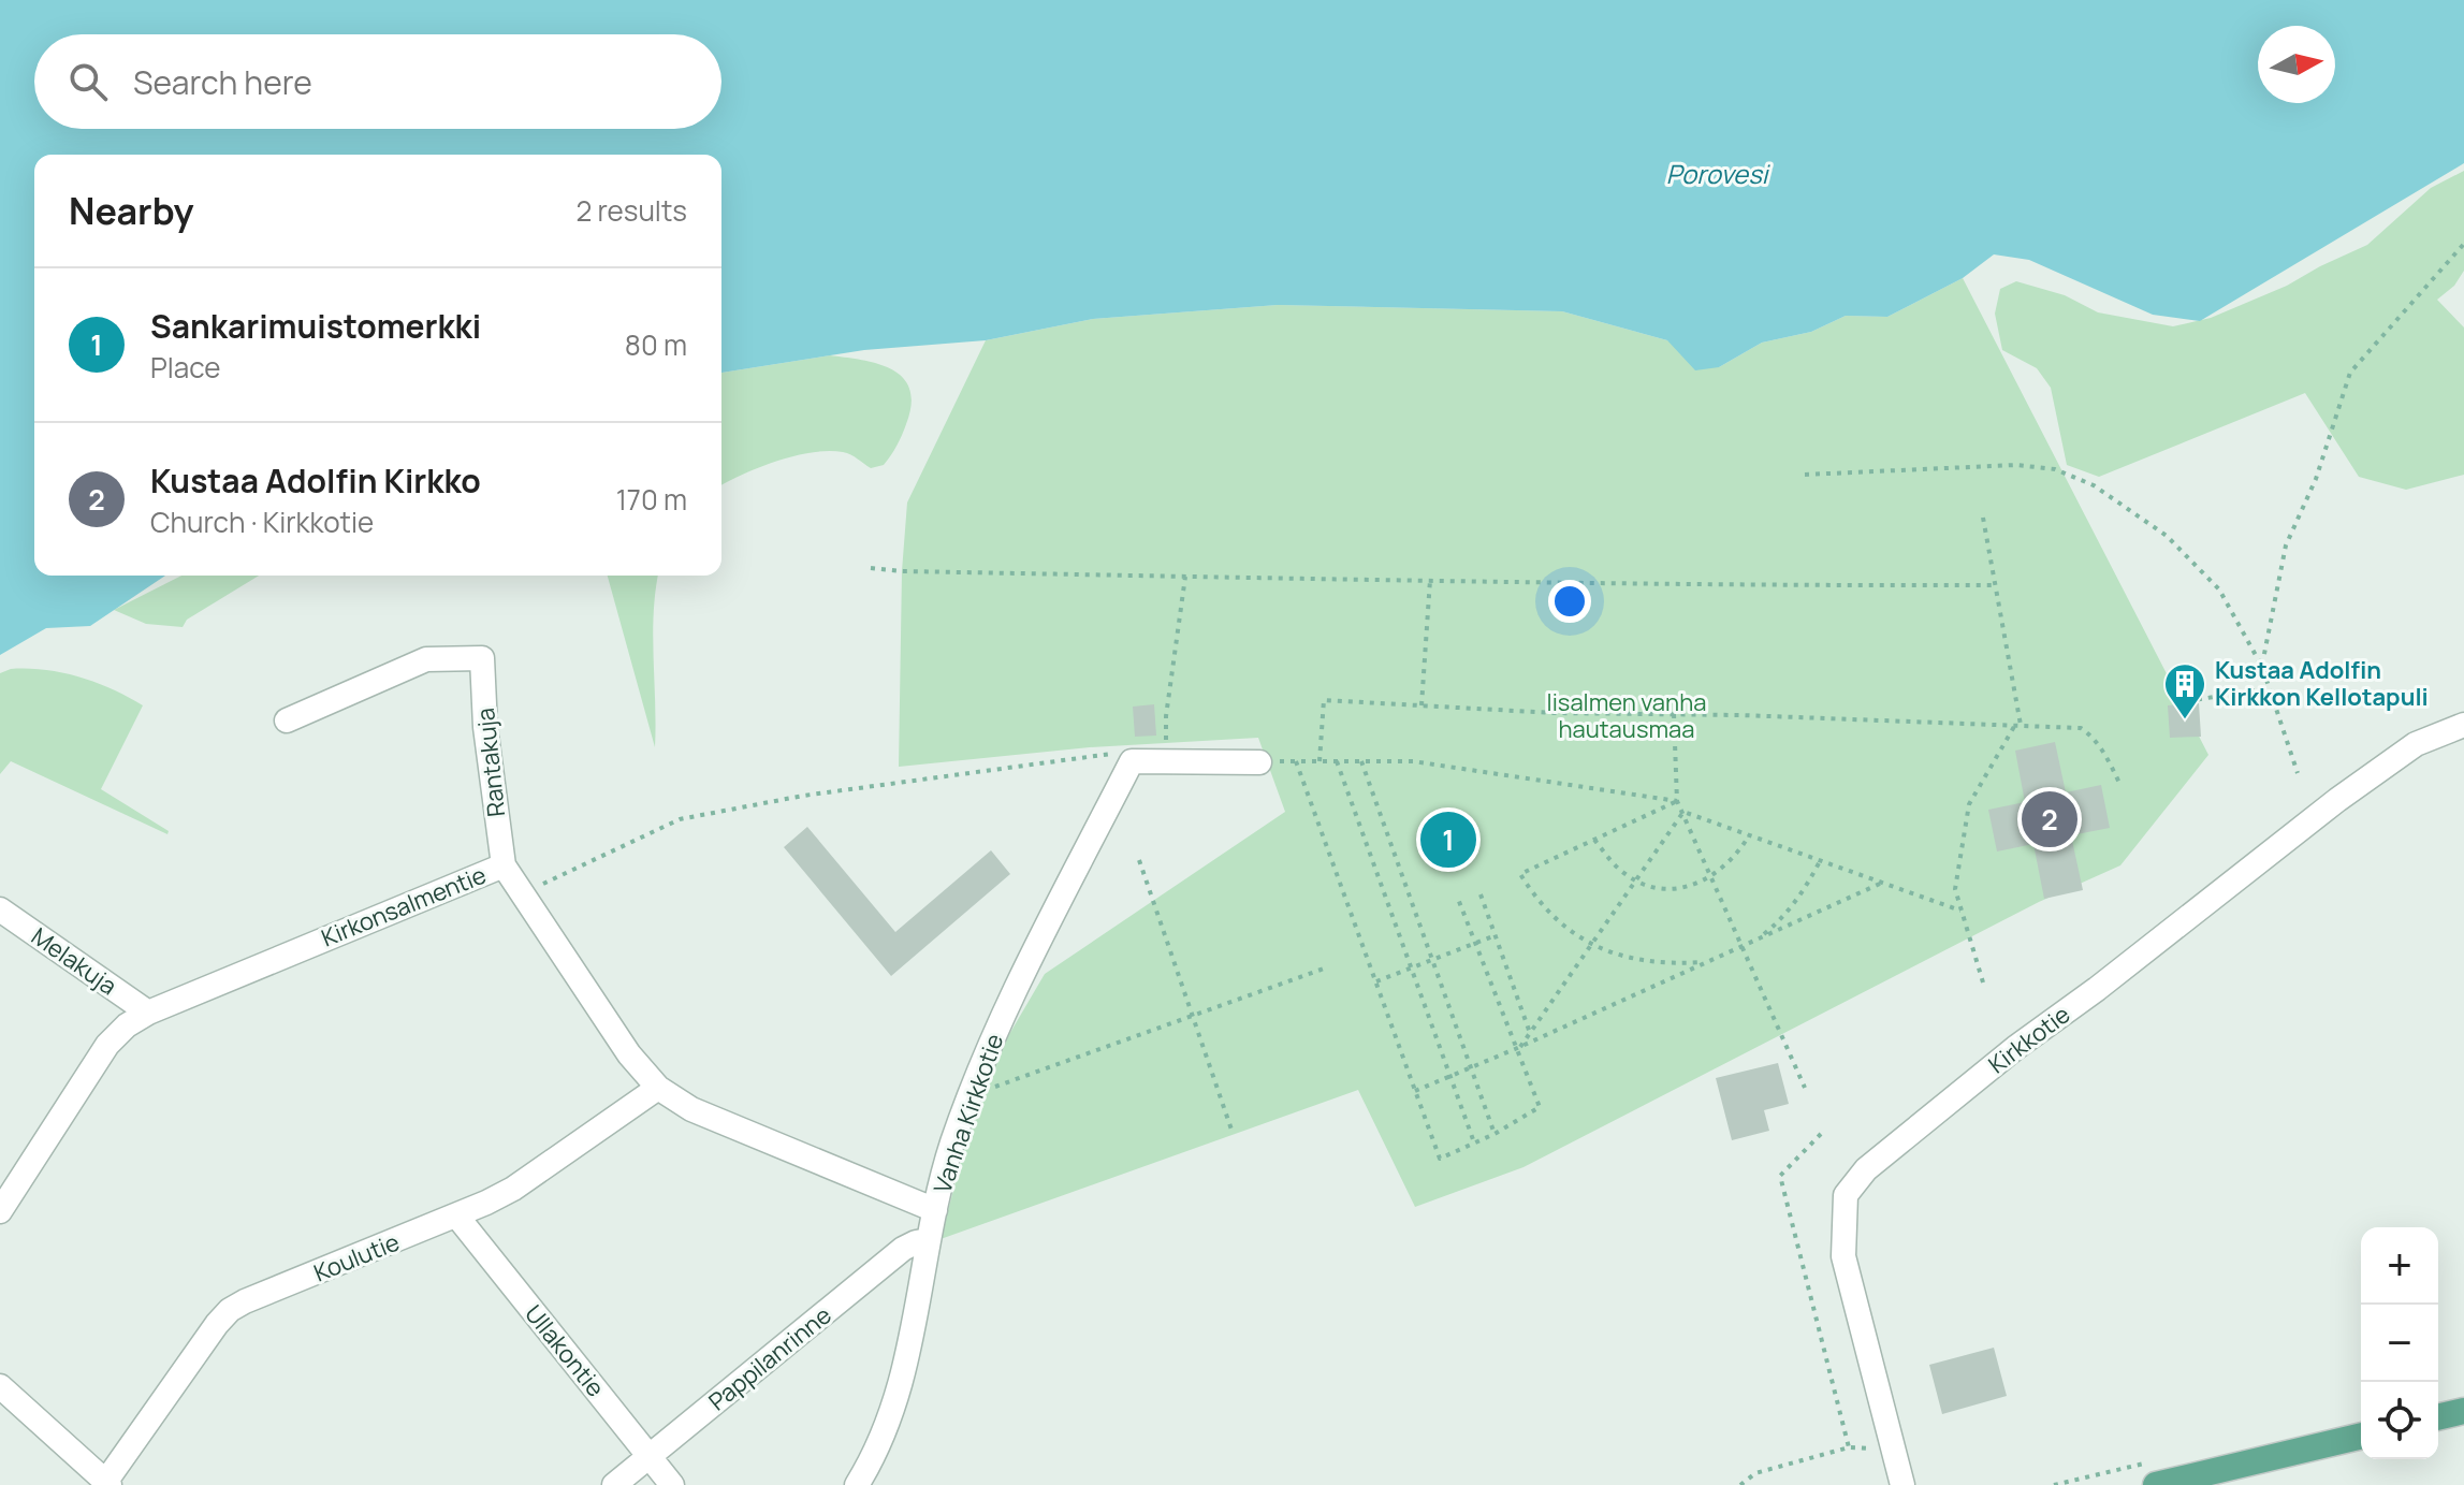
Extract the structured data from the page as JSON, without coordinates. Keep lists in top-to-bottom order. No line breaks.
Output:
{"streets":{"street":["Rantakuja","Kirkonsalmentie","Melakuja","Kirkkotie","Vanha Kirkkotie","Koulutie","Ullakontie","Pappilanrinne"]},"crossings":[["Rantakuja","Kirkonsalmentie"],["Kirkonsalmentie","Melakuja"],["Kirkonsalmentie","Vanha Kirkkotie"],["Kirkonsalmentie","Koulutie"],["Vanha Kirkkotie","Pappilanrinne"],["Koulutie","Ullakontie"],["Ullakontie","Pappilanrinne"]],"water":["Porovesi"],"parks":["Iisalmen vanha hautausmaa"],"places":{"building":["Kustaa Adolfin Kirkkon Kellotapuli"]},"north":"right","page":{"search":"Search here","heading":["Nearby","2 results"],"list":[{"mark":"1","name":"Sankarimuistomerkki","note":"Place","value":"80 m"},{"mark":"2","name":"Kustaa Adolfin Kirkko","note":"Church · Kirkkotie","value":"170 m"}],"pins":["2","1"],"map_buttons":["+","−"]}}
